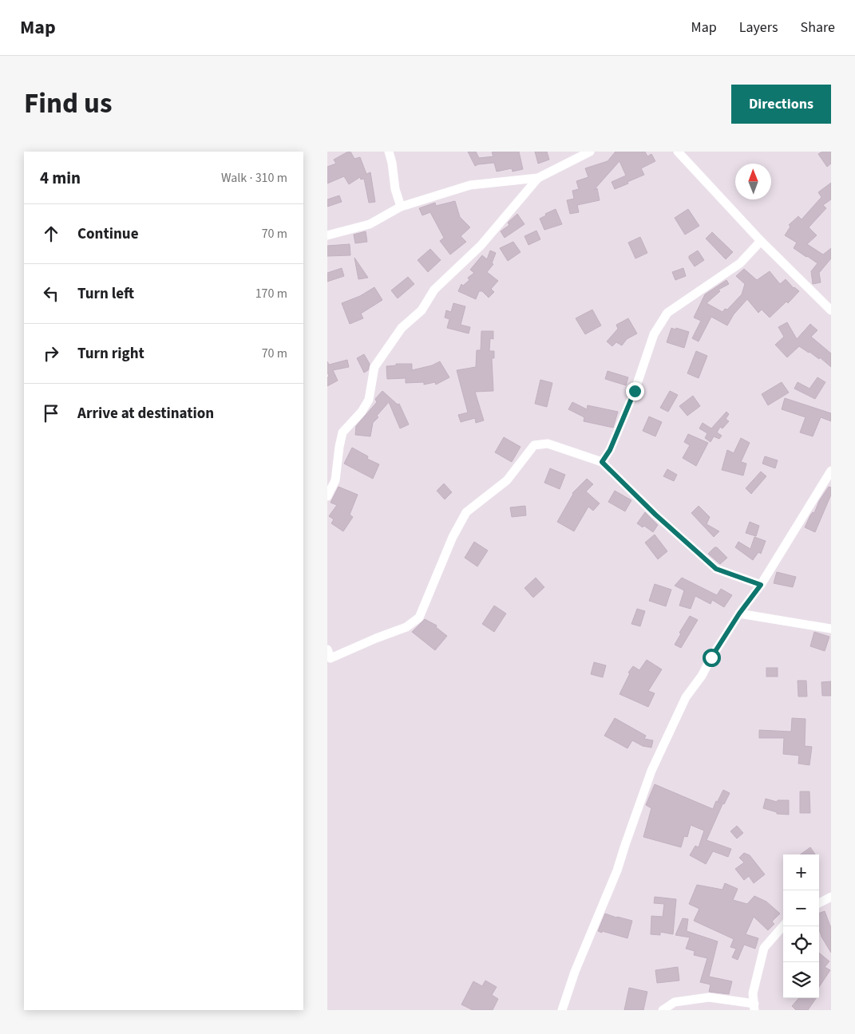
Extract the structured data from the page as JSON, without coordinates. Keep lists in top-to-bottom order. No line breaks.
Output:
{"north":"top","page":{"header":"Map","nav":["Map","Layers","Share"],"title":"Find us","buttons":"Directions","heading":["4 min","Walk · 310 m"],"list":[["Continue","70 m"],["Turn left","170 m"],["Turn right","70 m"],"Arrive at destination"],"map_buttons":["+","−"]}}
